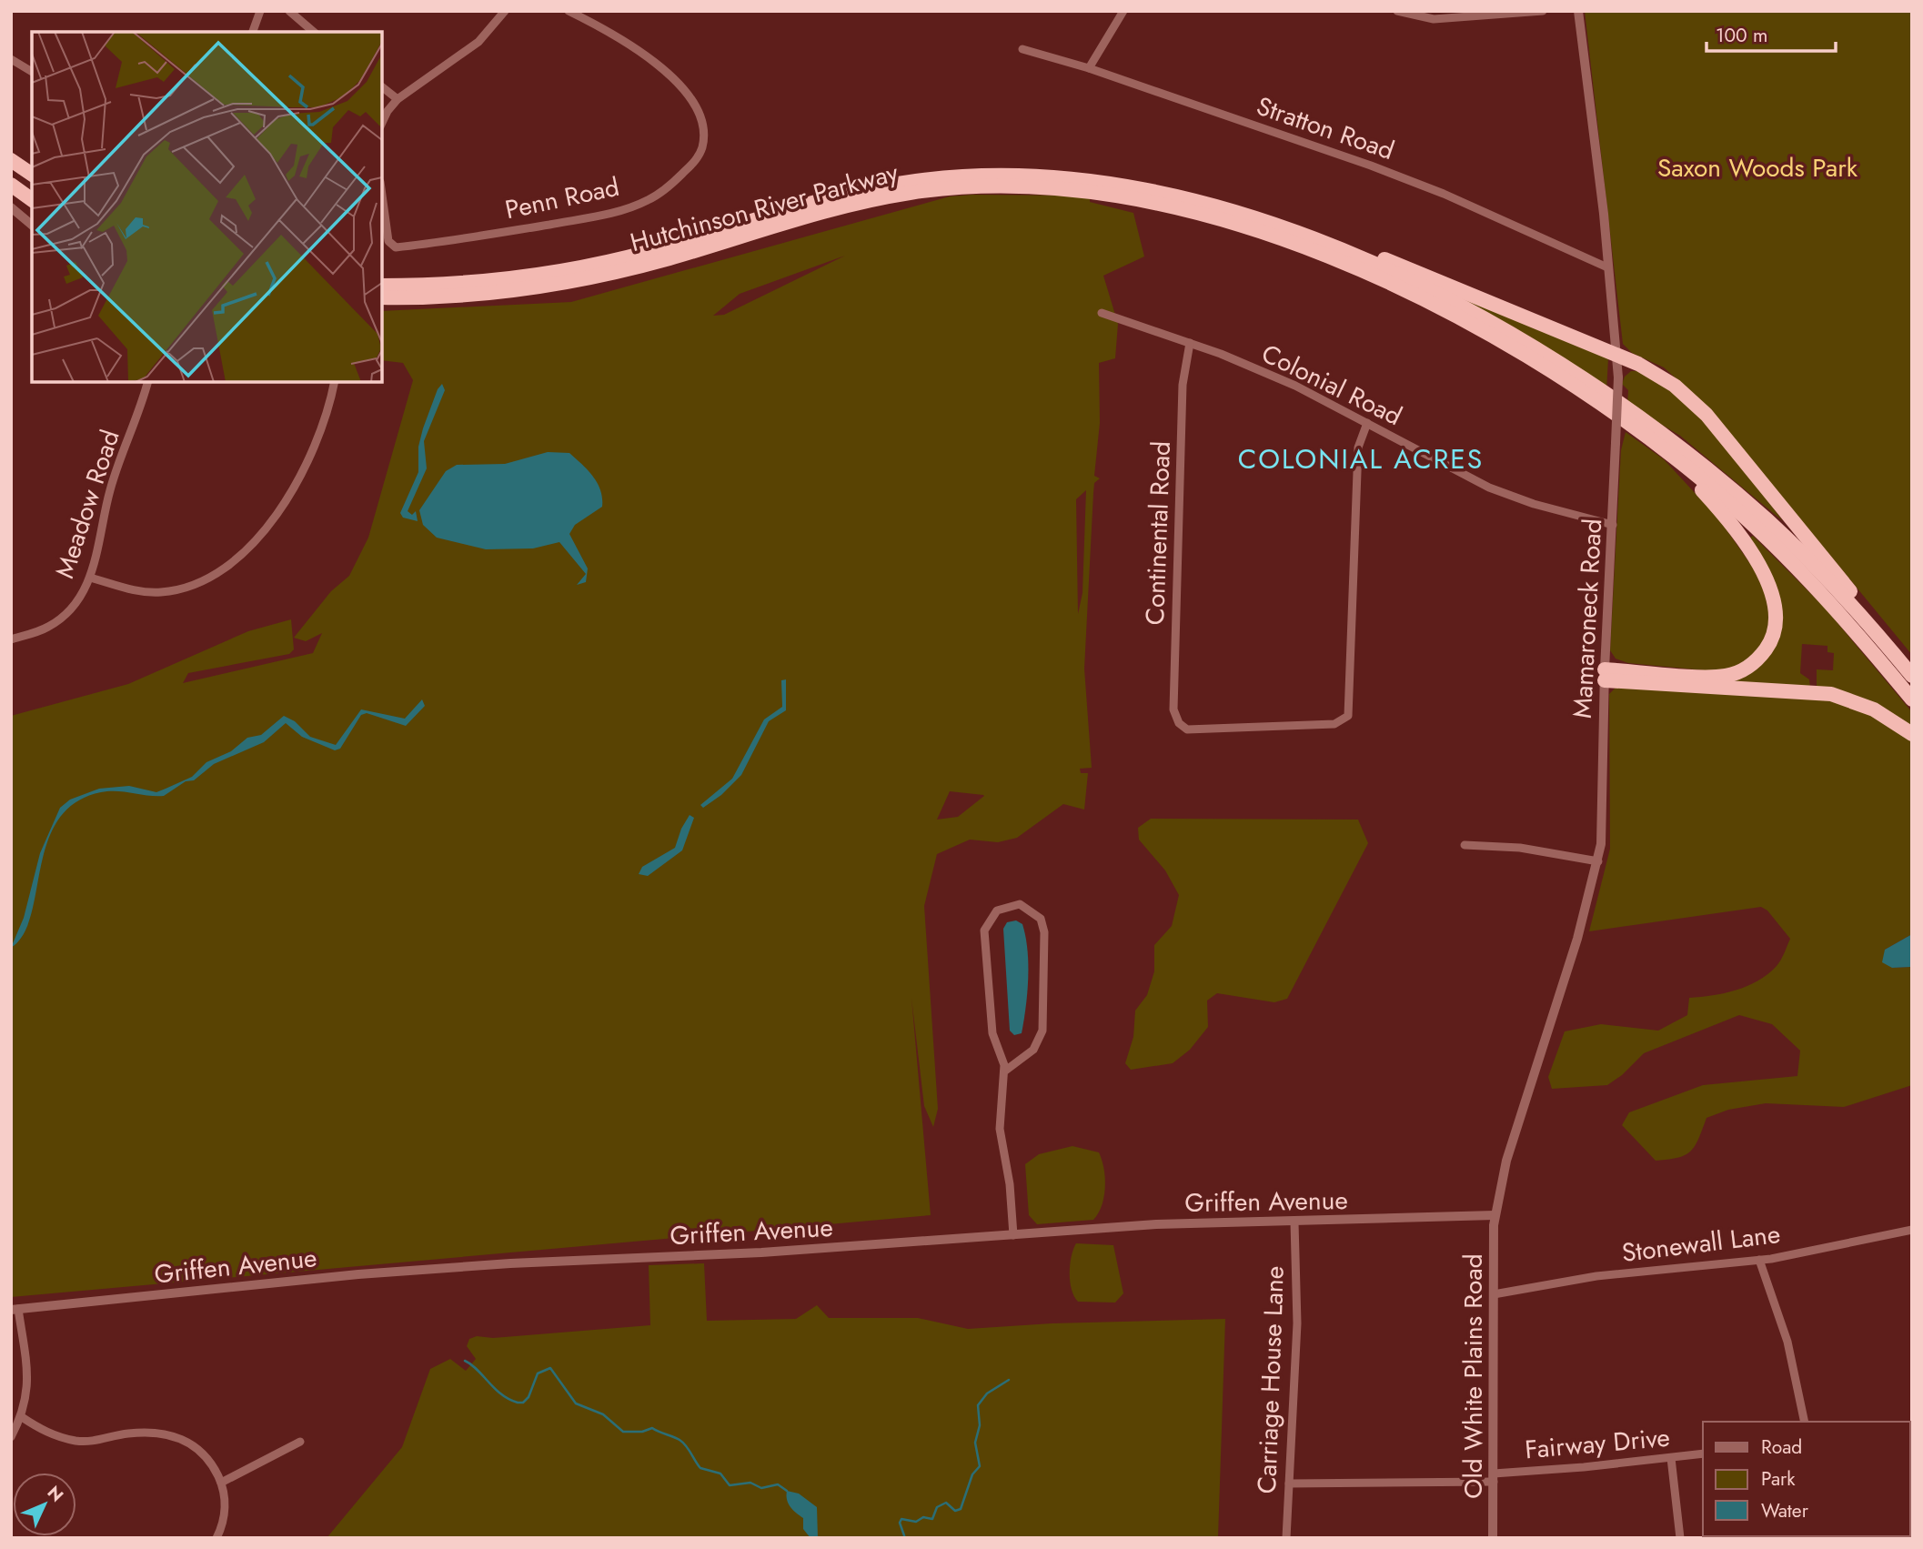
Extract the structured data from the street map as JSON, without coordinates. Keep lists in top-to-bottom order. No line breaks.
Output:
{"streets":{"highway":["Hutchinson River Parkway"],"street":["Stratton Road","Penn Road","Colonial Road","Meadow Road","Continental Road","Mamaroneck Road","Griffen Avenue","Stonewall Lane","Old White Plains Road","Carriage House Lane","Fairway Drive"]},"crossings":[["Stratton Road","Mamaroneck Road"],["Colonial Road","Continental Road"],["Colonial Road","Mamaroneck Road"],["Mamaroneck Road","Griffen Avenue"],["Mamaroneck Road","Old White Plains Road"],["Griffen Avenue","Old White Plains Road"],["Griffen Avenue","Carriage House Lane"],["Stonewall Lane","Old White Plains Road"],["Old White Plains Road","Fairway Drive"],["Carriage House Lane","Fairway Drive"]],"districts":["COLONIAL ACRES"],"parks":["Saxon Woods Park"],"legend":["Road","Park","Water"],"scale_bar":"100 m","north":"top right"}
